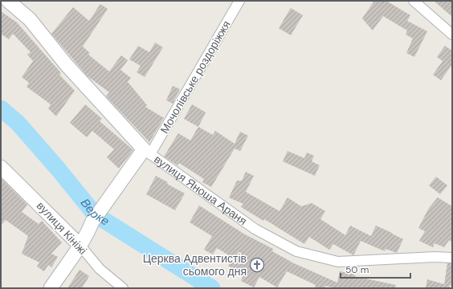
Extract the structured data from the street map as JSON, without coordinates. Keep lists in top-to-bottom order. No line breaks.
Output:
{"streets":{"street":["Мочолівське роздоріжжя","вулиця Яноша Араня","вулиця Кініжі"]},"crossings":[["Мочолівське роздоріжжя","вулиця Яноша Араня"]],"water":["Верке"],"places":{"church":["Церква Адвентистів сьомого дня"]},"scale_bar":"50 m"}
